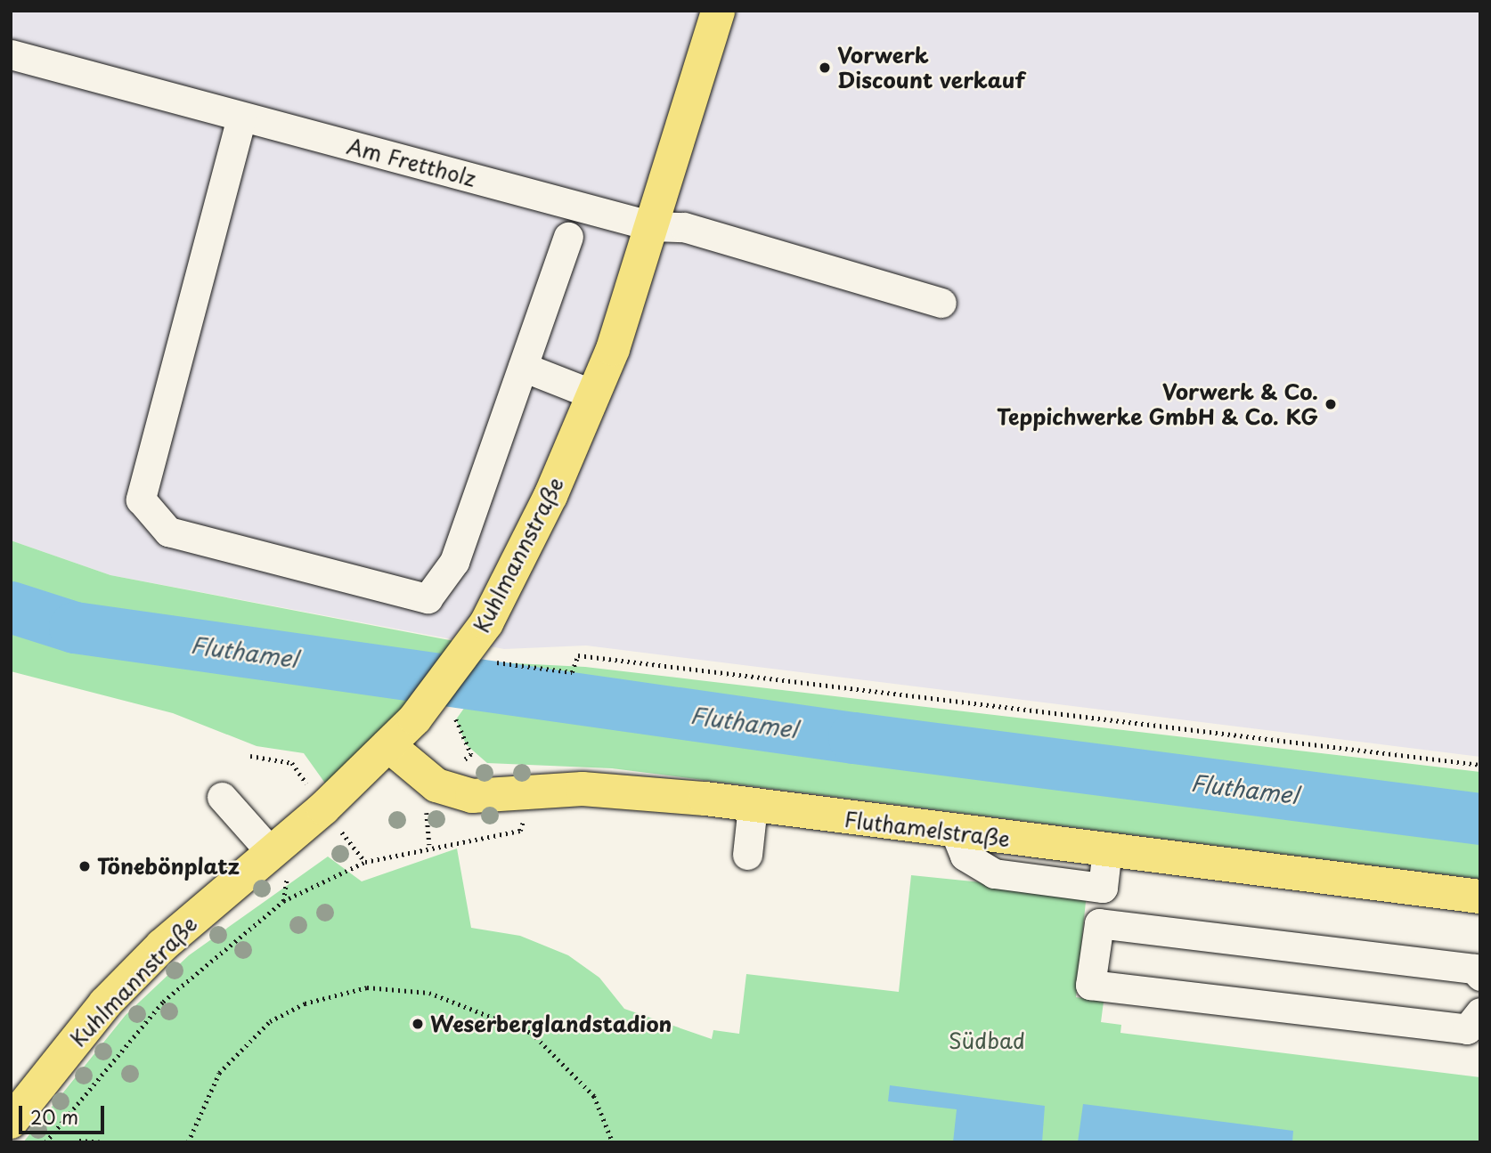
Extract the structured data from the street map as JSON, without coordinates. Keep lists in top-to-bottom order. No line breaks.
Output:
{"streets":{"main road":["Kuhlmannstraße","Fluthamelstraße"],"street":["Am Frettholz"]},"crossings":[["Am Frettholz","Kuhlmannstraße"],["Kuhlmannstraße","Fluthamelstraße"]],"water":["Fluthamel"],"parks":["Südbad"],"places":["Vorwerk Discount verkauf","Vorwerk & Co. Teppichwerke GmbH & Co. KG","Tönebönplatz","Weserberglandstadion"],"scale_bar":"20 m"}
